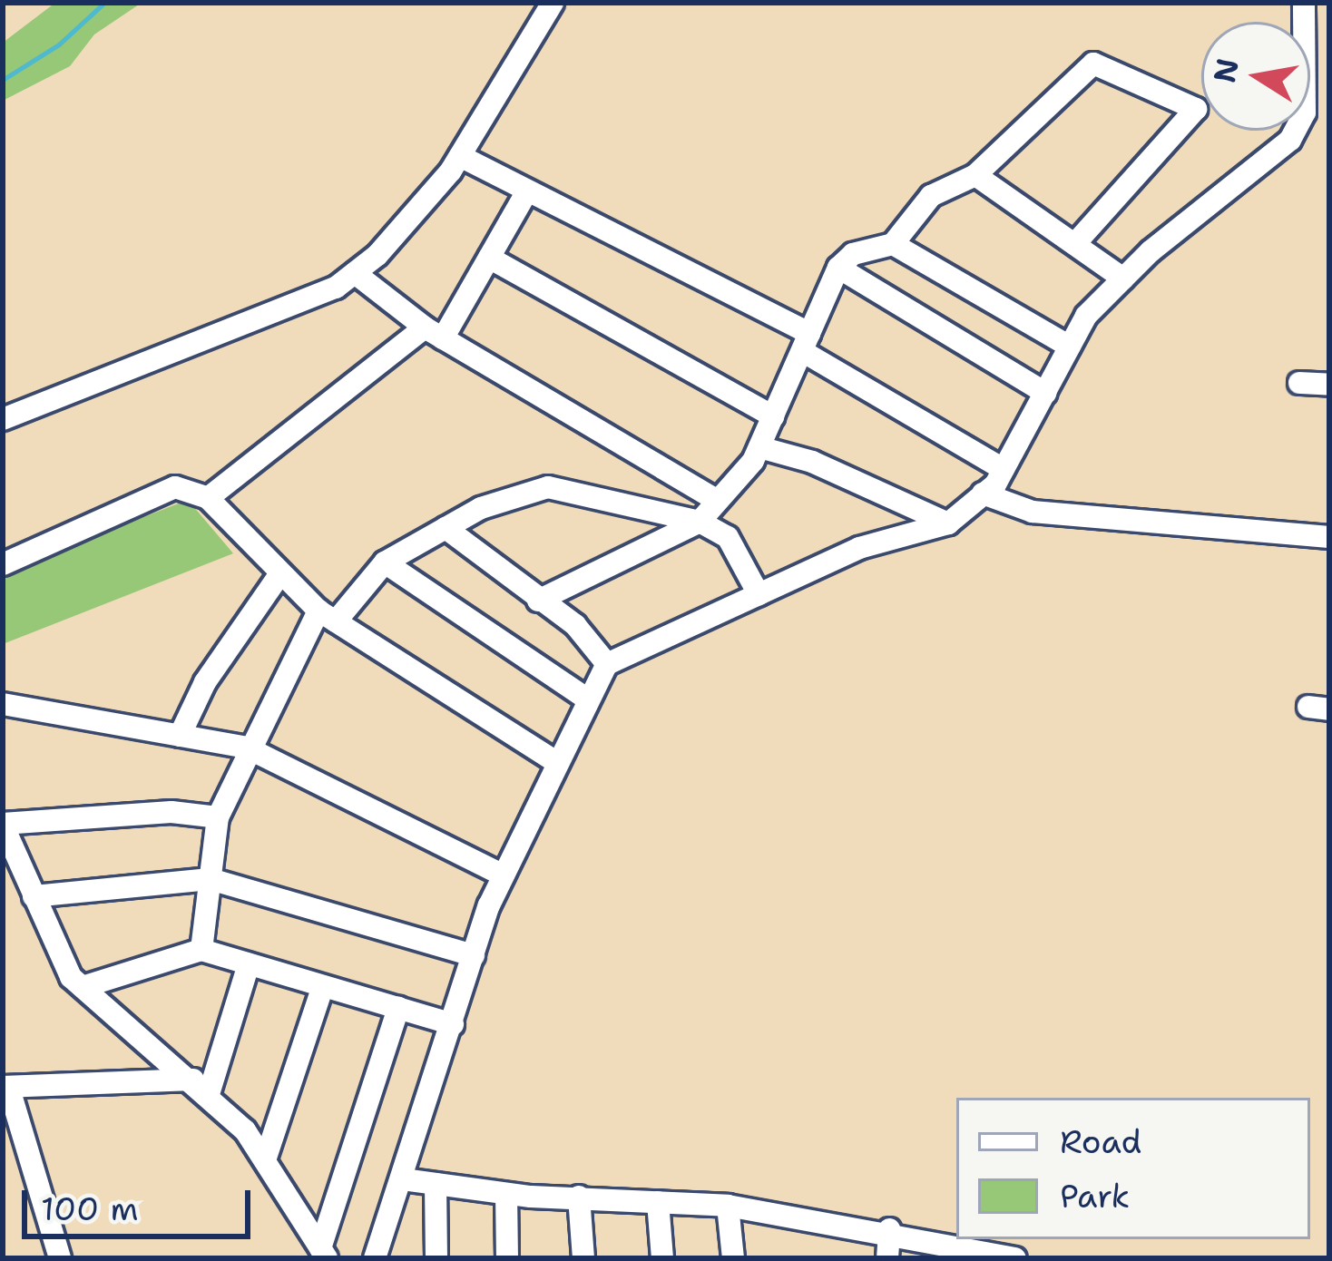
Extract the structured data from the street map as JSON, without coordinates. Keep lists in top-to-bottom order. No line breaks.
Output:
{"legend":["Road","Park"],"scale_bar":"100 m","north":"left"}
